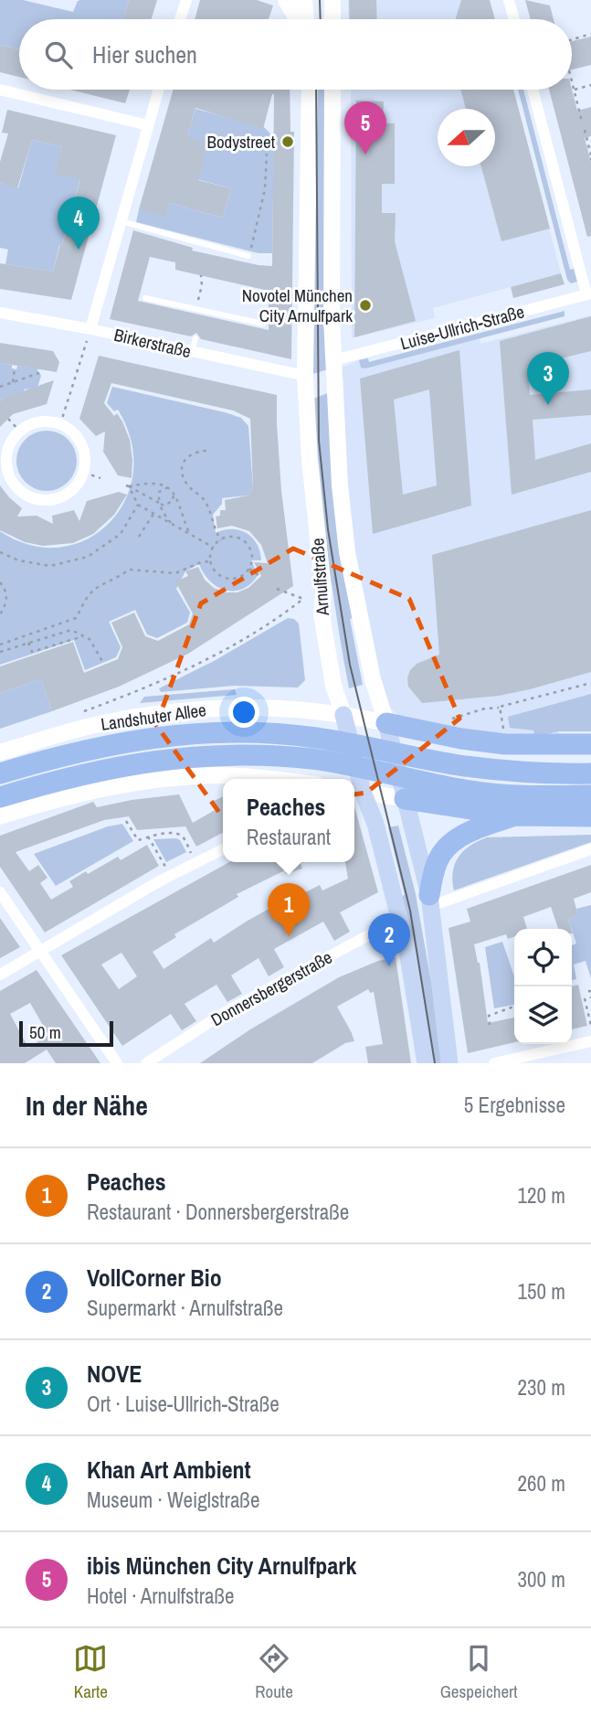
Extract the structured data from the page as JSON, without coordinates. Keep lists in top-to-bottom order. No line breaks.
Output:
{"streets":{"main road":["Arnulfstraße","Landshuter Allee"],"street":["Luise-Ullrich-Straße","Birkerstraße","Donnersbergerstraße"]},"crossings":[["Luise-Ullrich-Straße","Arnulfstraße"],["Birkerstraße","Arnulfstraße"],["Arnulfstraße","Landshuter Allee"],["Arnulfstraße","Donnersbergerstraße"]],"places":["Bodystreet","Novotel München City Arnulfpark"],"scale_bar":"50 m","north":"left","page":{"search":"Hier suchen","pins":["5","4","3","1","2"],"popup":["Peaches","Restaurant"],"scale":"50 m","heading":["In der Nähe","5 Ergebnisse"],"list":[{"mark":"1","name":"Peaches","note":"Restaurant · Donnersbergerstraße","value":"120 m"},{"mark":"2","name":"VollCorner Bio","note":"Supermarkt · Arnulfstraße","value":"150 m"},{"mark":"3","name":"NOVE","note":"Ort · Luise-Ullrich-Straße","value":"230 m"},{"mark":"4","name":"Khan Art Ambient","note":"Museum · Weiglstraße","value":"260 m"},{"mark":"5","name":"ibis München City Arnulfpark","note":"Hotel · Arnulfstraße","value":"300 m"}],"nav":["Karte","Route","Gespeichert"]}}
